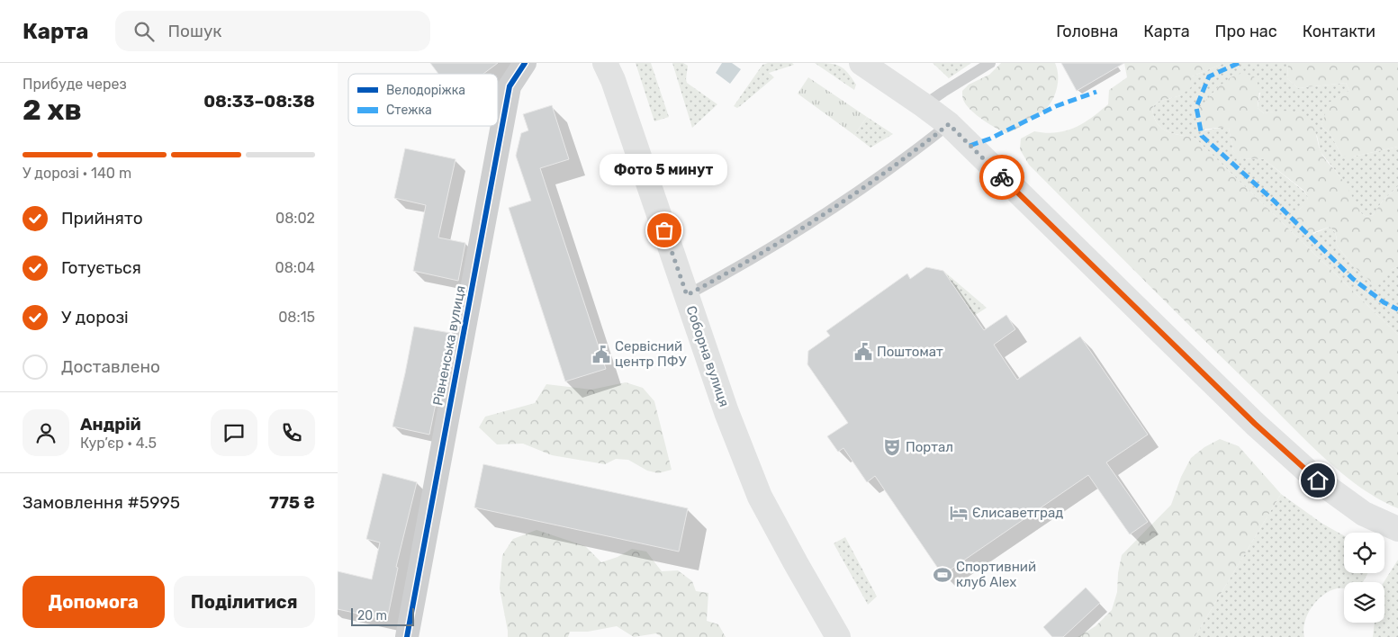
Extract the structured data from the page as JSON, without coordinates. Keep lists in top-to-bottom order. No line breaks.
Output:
{"streets":{"main road":["Соборна вулиця"],"street":["Рівненська вулиця"]},"places":{"other":["Фото 5 минут"],"public building":["Поштомат","Cервісний центр ПФУ"],"theatre":["Портал"],"hotel":["Єлисаветград"],"sports":["Спортивний клуб Alex"]},"legend":["Велодоріжка","Стежка"],"scale_bar":"20 m","page":{"header":"Карта","search":"Пошук","nav":["Головна","Карта","Про нас","Контакти"],"heading":["2 хв","Прибуде через","08:33–08:38"],"panel":["Андрій","Кур’єр · 4.5","Замовлення #5995","775 ₴"],"bar":"У дорозі · 140 m","bubble":"Фото 5 минут","list":[["Прийнято","08:02"],["Готується","08:04"],["У дорозі","08:15"],"Доставлено"],"buttons":["Допомога","Поділитися"],"scale":"20 m"}}
